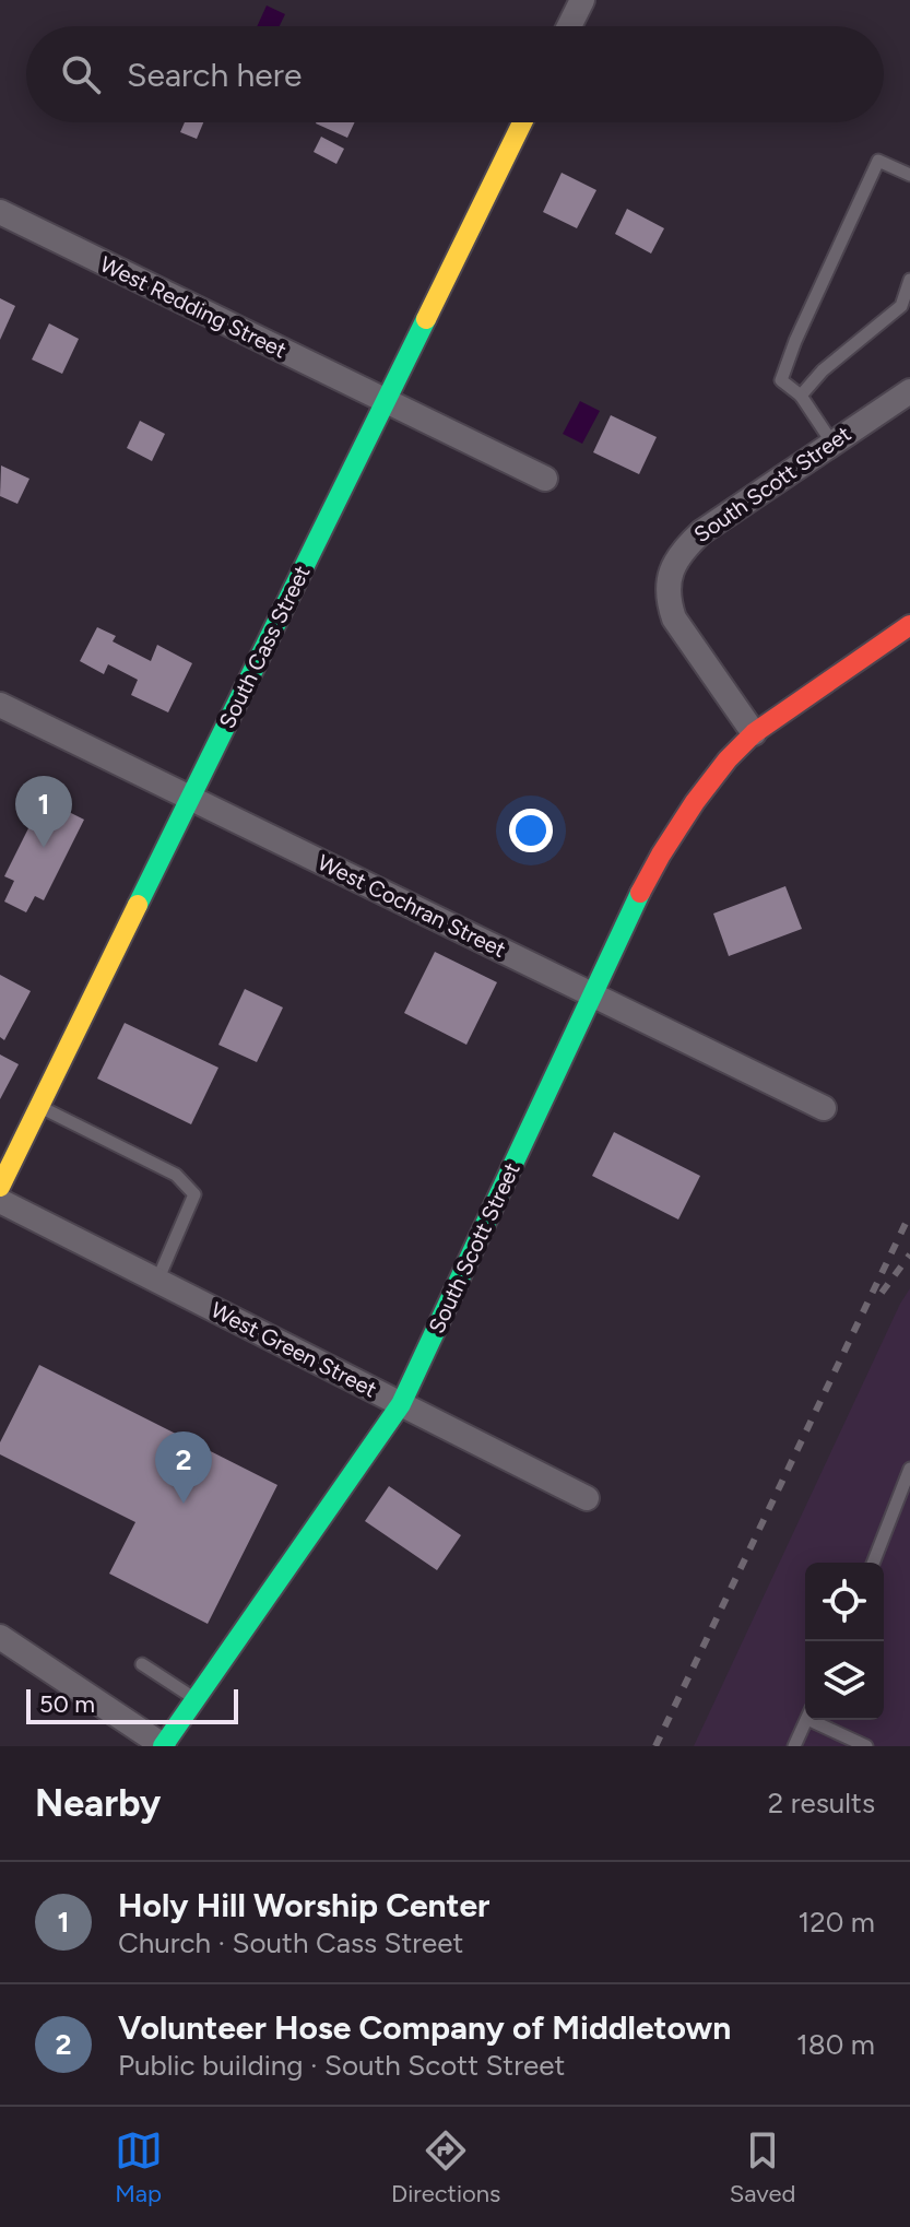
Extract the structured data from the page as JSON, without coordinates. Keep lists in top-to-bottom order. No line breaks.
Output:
{"streets":{"street":["West Redding Street","South Scott Street","South Cass Street","West Cochran Street","West Green Street"]},"crossings":[["West Redding Street","South Cass Street"],["South Scott Street","West Cochran Street"],["South Scott Street","West Green Street"],["South Cass Street","West Cochran Street"]],"scale_bar":"50 m","page":{"search":"Search here","pins":["1","2"],"scale":"50 m","heading":["Nearby","2 results"],"list":[{"mark":"1","name":"Holy Hill Worship Center","note":"Church · South Cass Street","value":"120 m"},{"mark":"2","name":"Volunteer Hose Company of Middletown","note":"Public building · South Scott Street","value":"180 m"}],"nav":["Map","Directions","Saved"]}}
